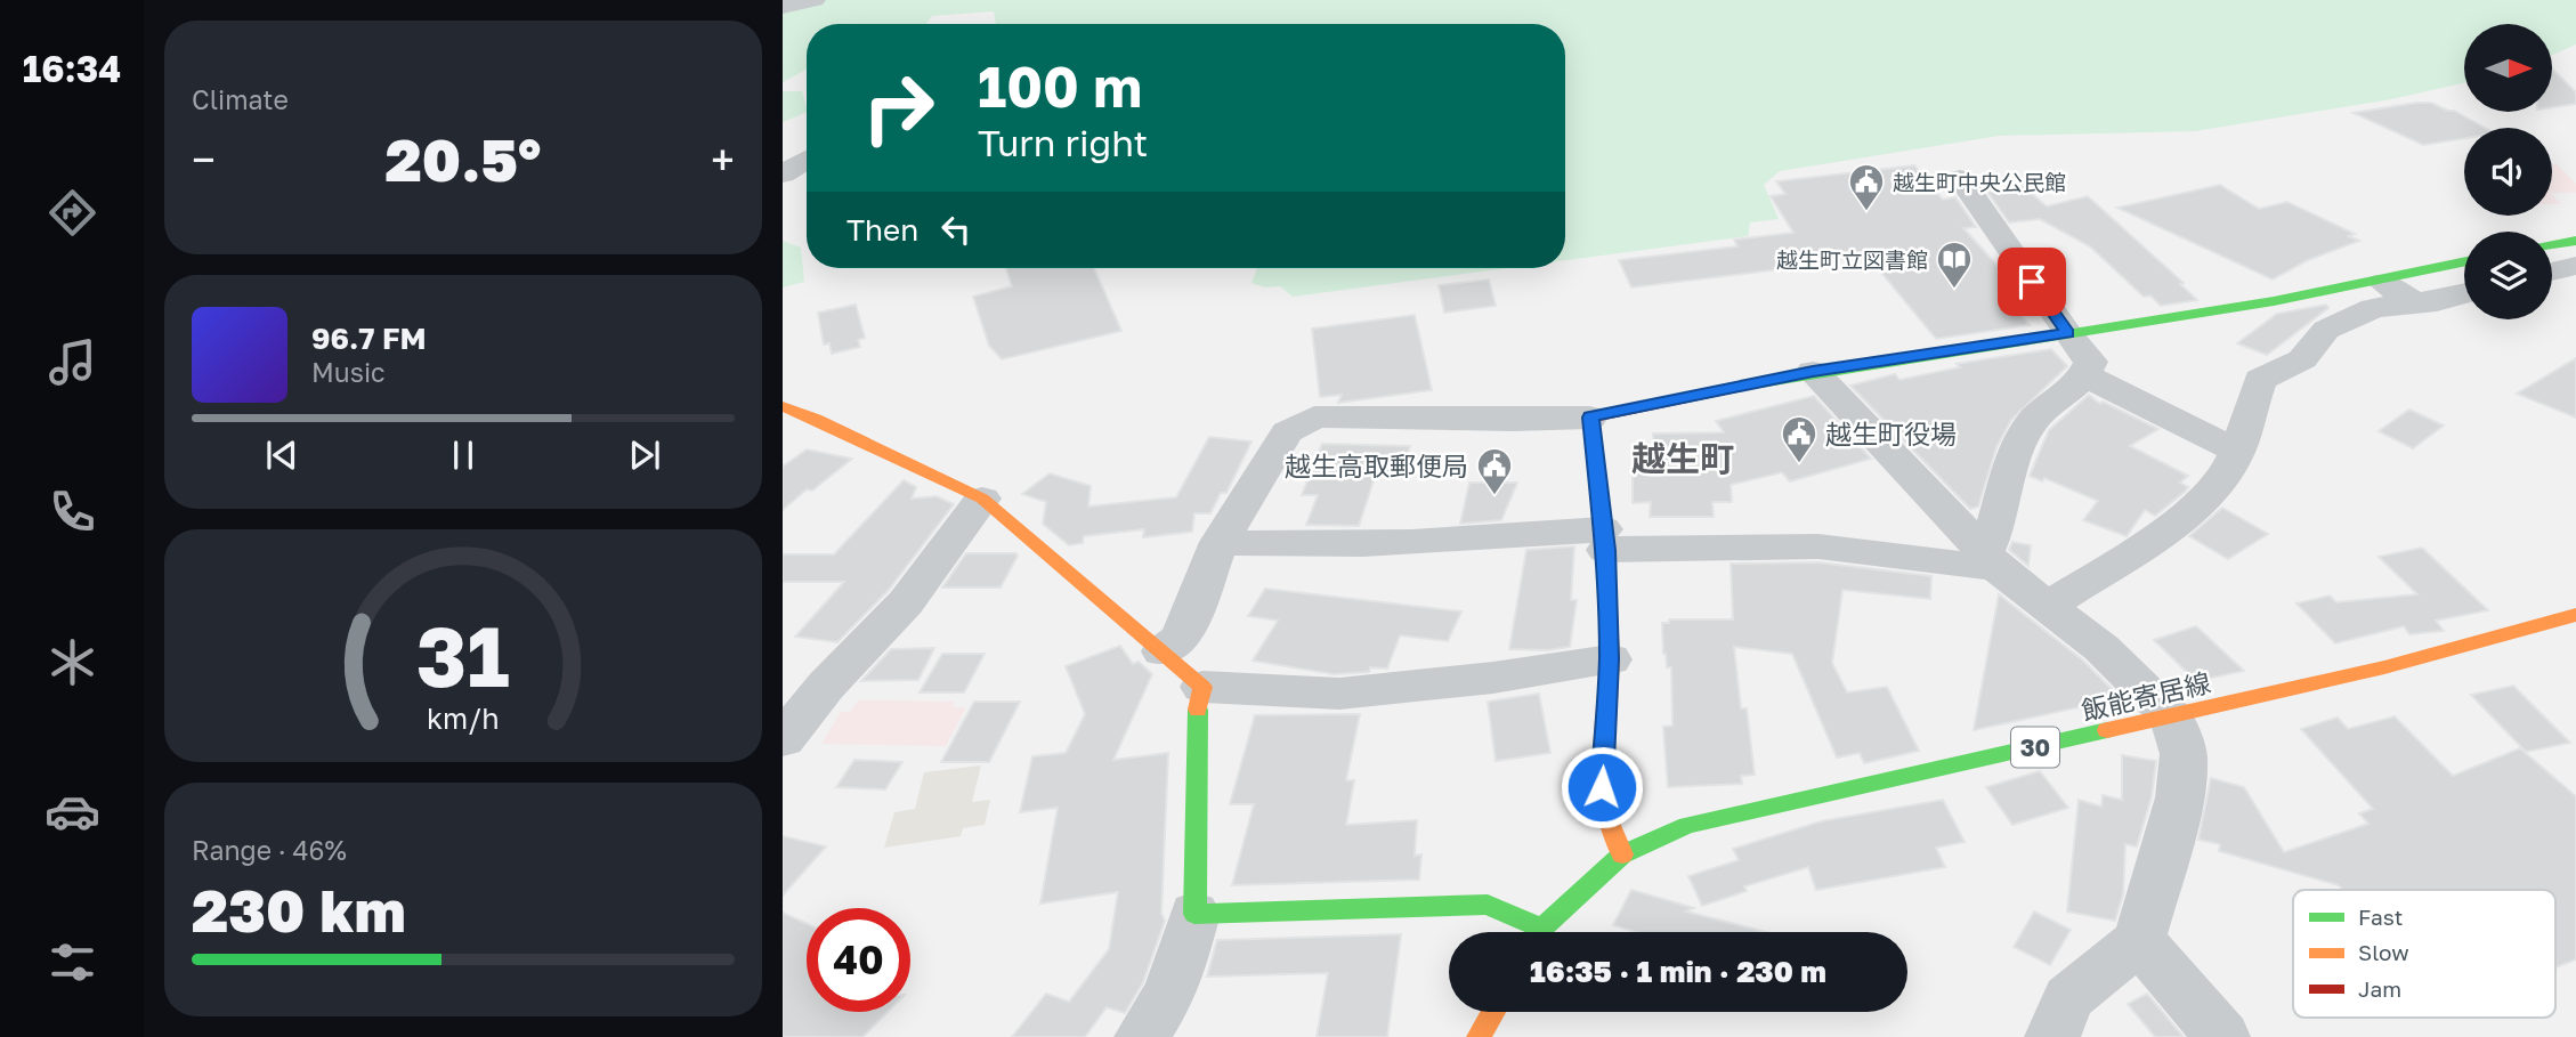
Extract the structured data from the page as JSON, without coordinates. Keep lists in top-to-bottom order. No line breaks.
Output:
{"streets":{"street":["飯能寄居線","30"]},"districts":["越生町"],"places":{"public building":["越生町中央公民館","越生町役場","越生高取郵便局"],"library":["越生町立図書館"]},"legend":["Fast","Slow","Jam"],"north":"right","page":{"tabs":"16:34","tile":["Climate",["Range · 46%","230 km"]],"turn":["100 m","Turn right"],"heat":["−","20.5°","+"],"then":"Then","song":["96.7 FM","Music"],"limit":"40","trip":"16:35 · 1 min · 230 m","gauge":["31","km/h"]}}
